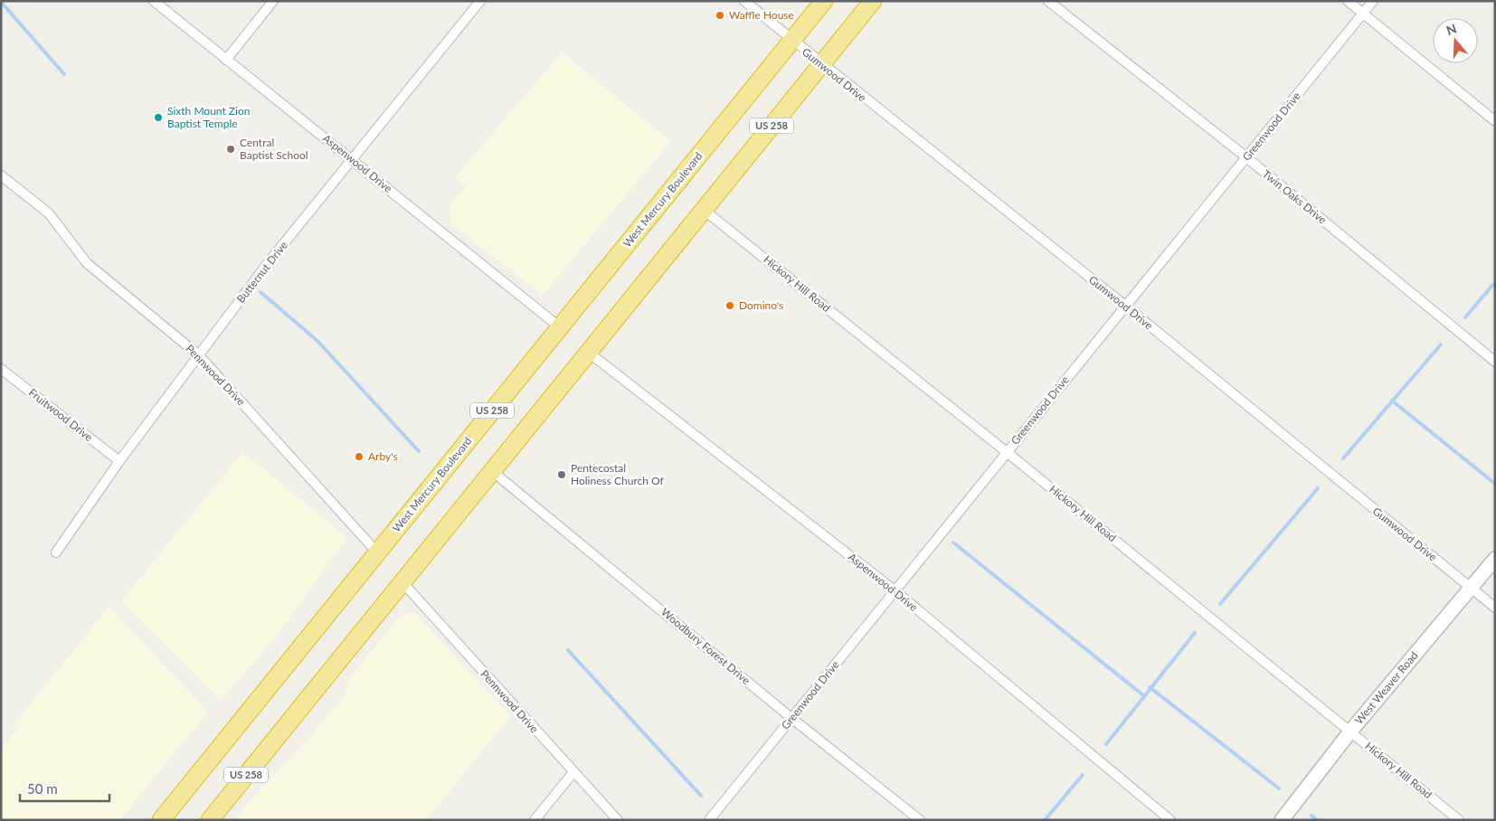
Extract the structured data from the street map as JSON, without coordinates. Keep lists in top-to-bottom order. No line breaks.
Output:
{"streets":{"highway":["US 258","West Mercury Boulevard"],"street":["Gumwood Drive","Greenwood Drive","Aspenwood Drive","Twin Oaks Drive","Butternut Drive","Hickory Hill Road","Pennwood Drive","Fruitwood Drive","Woodbury Forest Drive","West Weaver Road"]},"crossings":[["Gumwood Drive","US 258"],["Gumwood Drive","Greenwood Drive"],["Gumwood Drive","West Mercury Boulevard"],["Gumwood Drive","West Weaver Road"],["US 258","Aspenwood Drive"],["US 258","Hickory Hill Road"],["US 258","Pennwood Drive"],["US 258","Woodbury Forest Drive"],["Greenwood Drive","Aspenwood Drive"],["Greenwood Drive","Twin Oaks Drive"],["Greenwood Drive","Hickory Hill Road"],["Greenwood Drive","Woodbury Forest Drive"],["Aspenwood Drive","West Mercury Boulevard"],["Aspenwood Drive","Butternut Drive"],["West Mercury Boulevard","Pennwood Drive"],["Butternut Drive","Pennwood Drive"],["Butternut Drive","Fruitwood Drive"],["Hickory Hill Road","West Weaver Road"]],"places":["Waffle House","Sixth Mount Zion Baptist Temple","Central Baptist School","Domino's","Arby's","Pentecostal Holiness Church Of"],"scale_bar":"50 m","north":"top"}
